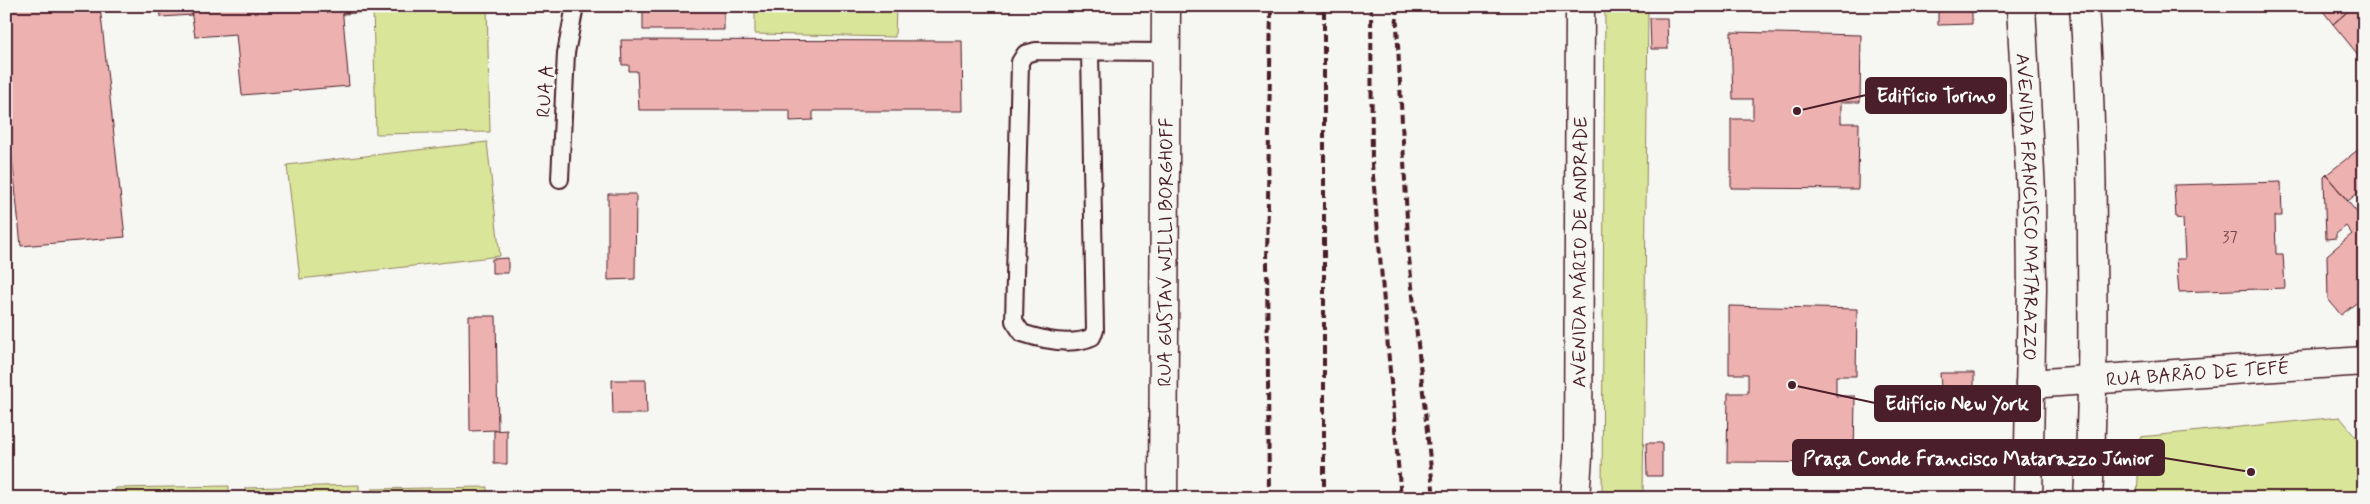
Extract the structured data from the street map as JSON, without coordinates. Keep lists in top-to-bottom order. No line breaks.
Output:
{"streets":{"street":["AVENIDA FRANCISCO MATARAZZO","RUA GUSTAV WILLI BORGHOFF","AVENIDA MÁRIO DE ANDRADE","RUA BARÃO DE TEFÉ"],"lane":["RUA A"]},"crossings":[["AVENIDA FRANCISCO MATARAZZO","RUA BARÃO DE TEFÉ"]],"places":["Edifício Torino","Edifício New York","Praça Conde Francisco Matarazzo Júnior"],"house_numbers":["37"]}
